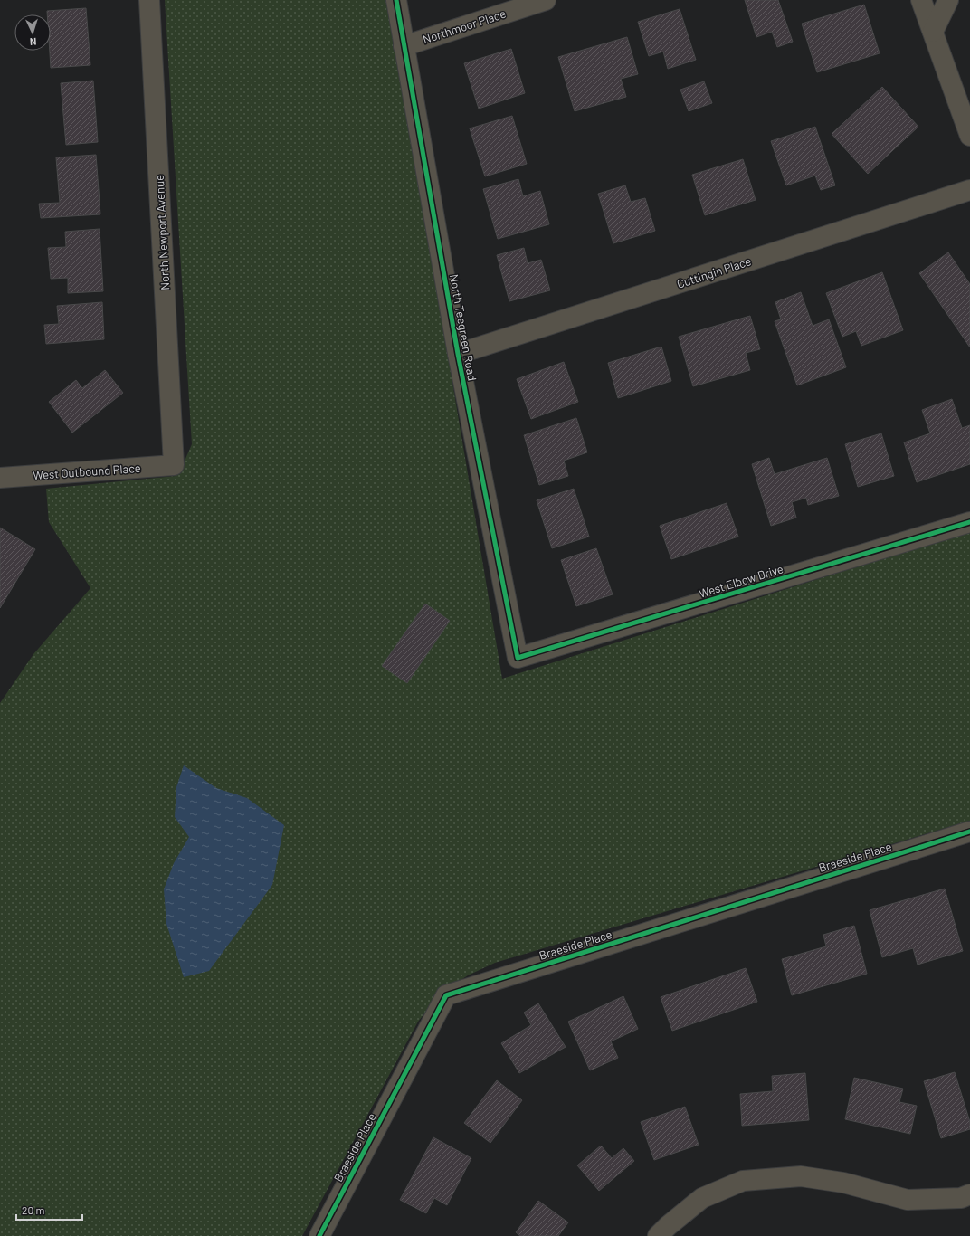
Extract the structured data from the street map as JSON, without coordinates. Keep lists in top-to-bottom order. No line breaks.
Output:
{"streets":{"street":["Northmoor Place","North Newport Avenue","Cuttingin Place","North Teegreen Road","West Outbound Place","West Elbow Drive","Braeside Place"]},"crossings":[["Northmoor Place","North Teegreen Road"],["North Newport Avenue","West Outbound Place"],["Cuttingin Place","North Teegreen Road"],["North Teegreen Road","West Elbow Drive"]],"scale_bar":"20 m","north":"bottom"}
